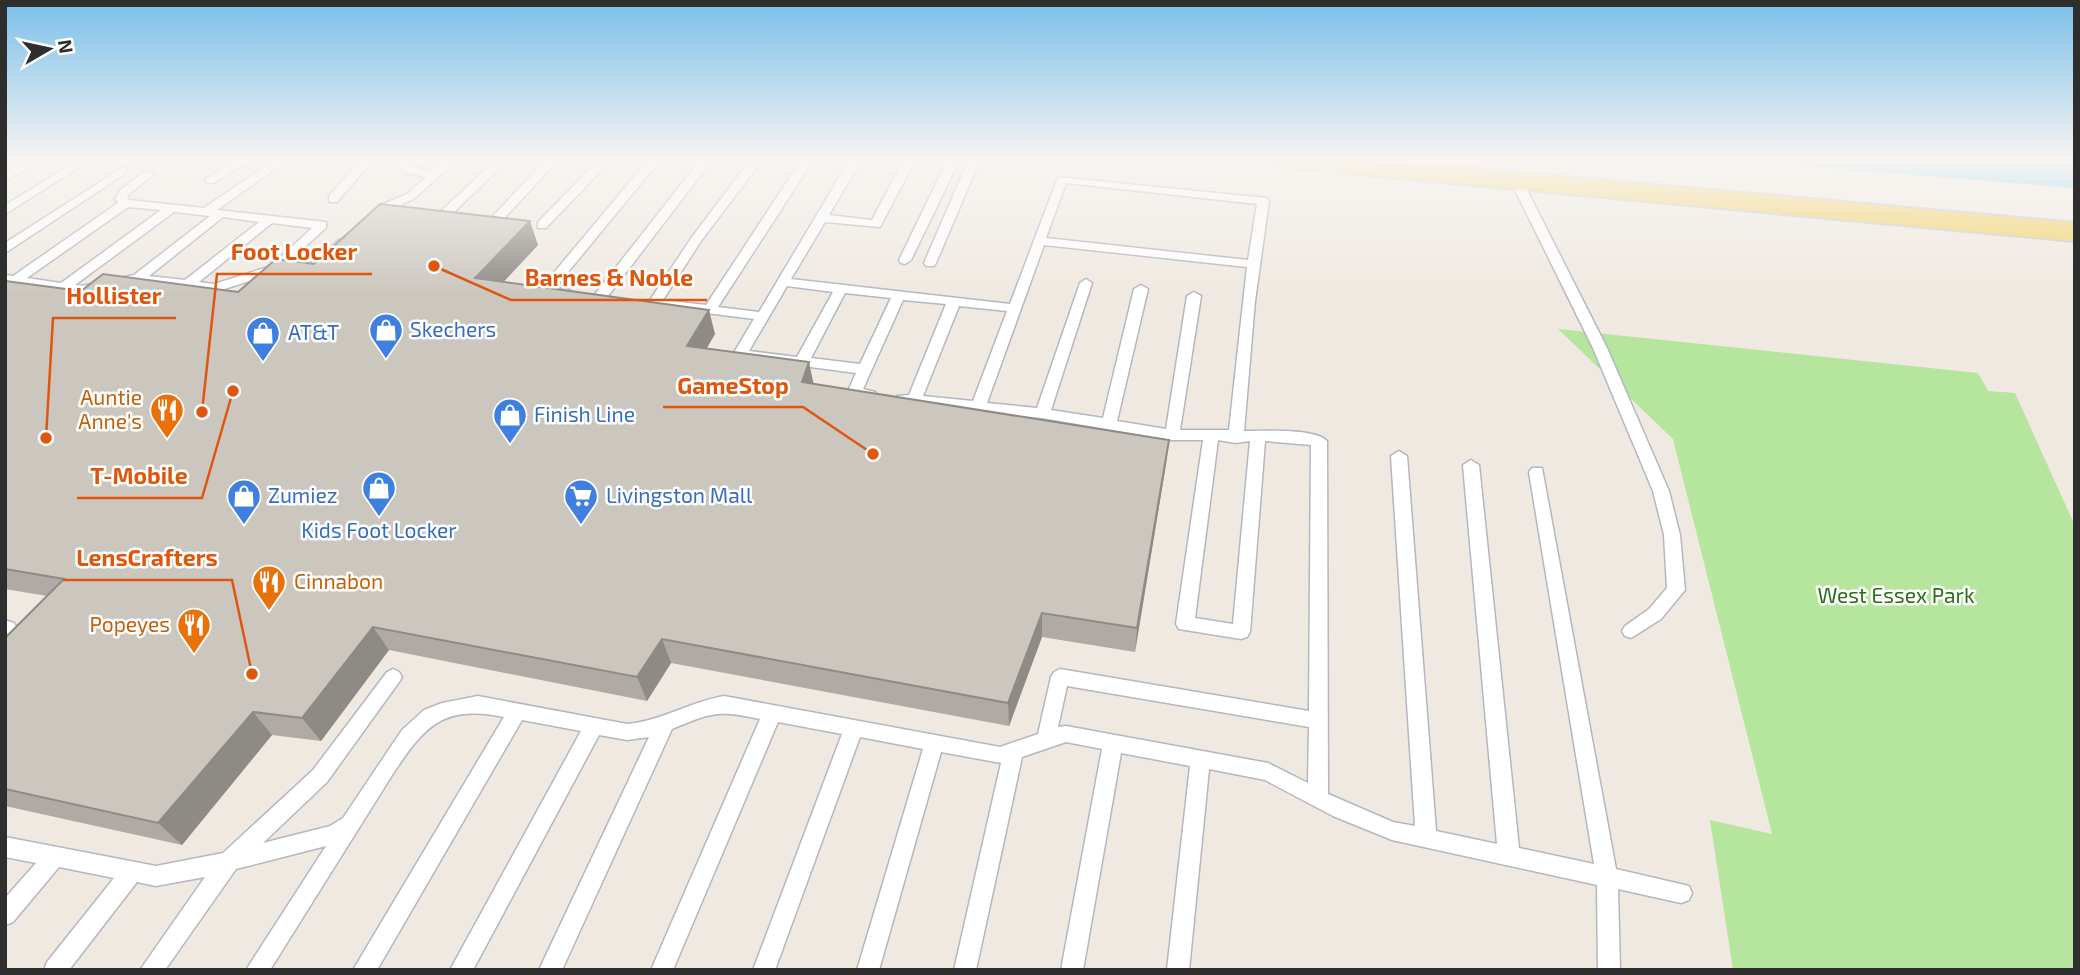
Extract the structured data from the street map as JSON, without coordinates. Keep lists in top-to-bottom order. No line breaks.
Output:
{"parks":["West Essex Park"],"places":{"other":["Barnes & Noble","T-Mobile","Foot Locker","Hollister","GameStop","LensCrafters"],"shop":["Skechers","AT&T","Finish Line","Kids Foot Locker","Zumiez"],"restaurant":["Auntie Anne's","Cinnabon","Popeyes"],"supermarket":["Livingston Mall"]},"north":"right"}
